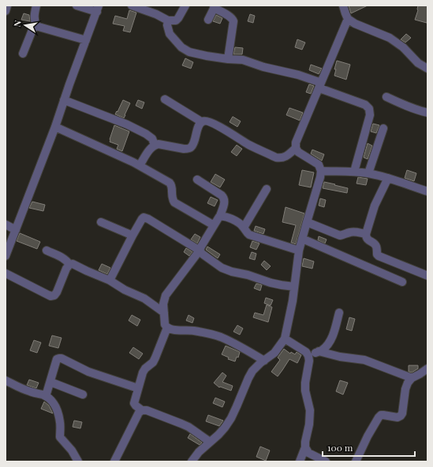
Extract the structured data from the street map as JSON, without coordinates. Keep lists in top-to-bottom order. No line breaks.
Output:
{"scale_bar":"100 m","north":"left"}
